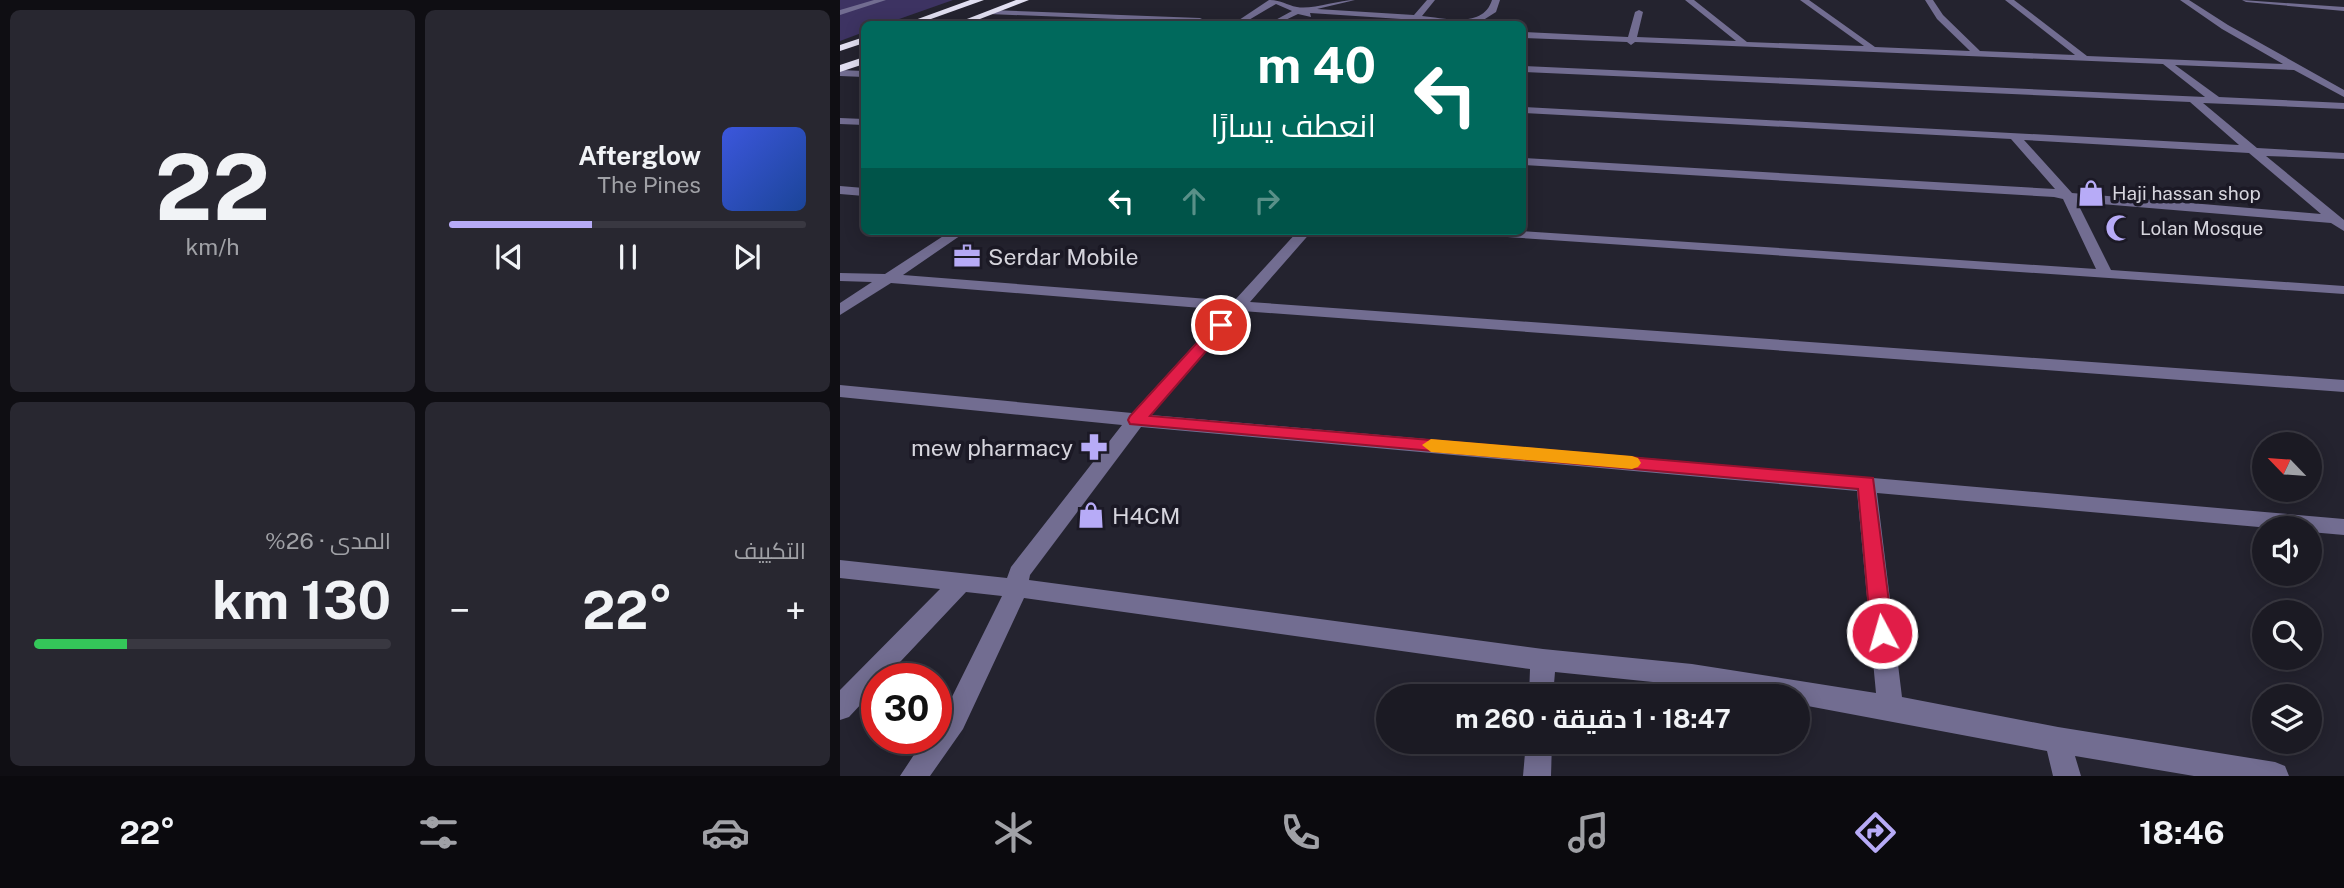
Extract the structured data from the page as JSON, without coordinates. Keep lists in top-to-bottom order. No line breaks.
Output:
{"places":{"shop":["Haji hassan shop","H4CM"],"mosque":["Lolan Mosque"],"office":["Serdar Mobile"],"pharmacy":["mew pharmacy"]},"north":"top left","page":{"tile":[["22","km/h"],"التكييف",["المدى · 26%","130 km"]],"turn":["40 m","انعطف يسارًا"],"song":["Afterglow","The Pines"],"heat":["−","22°","+"],"limit":"30","trip":"18:47 · 1 دقيقة · 260 m","tabs":["18:46","22°"]}}
